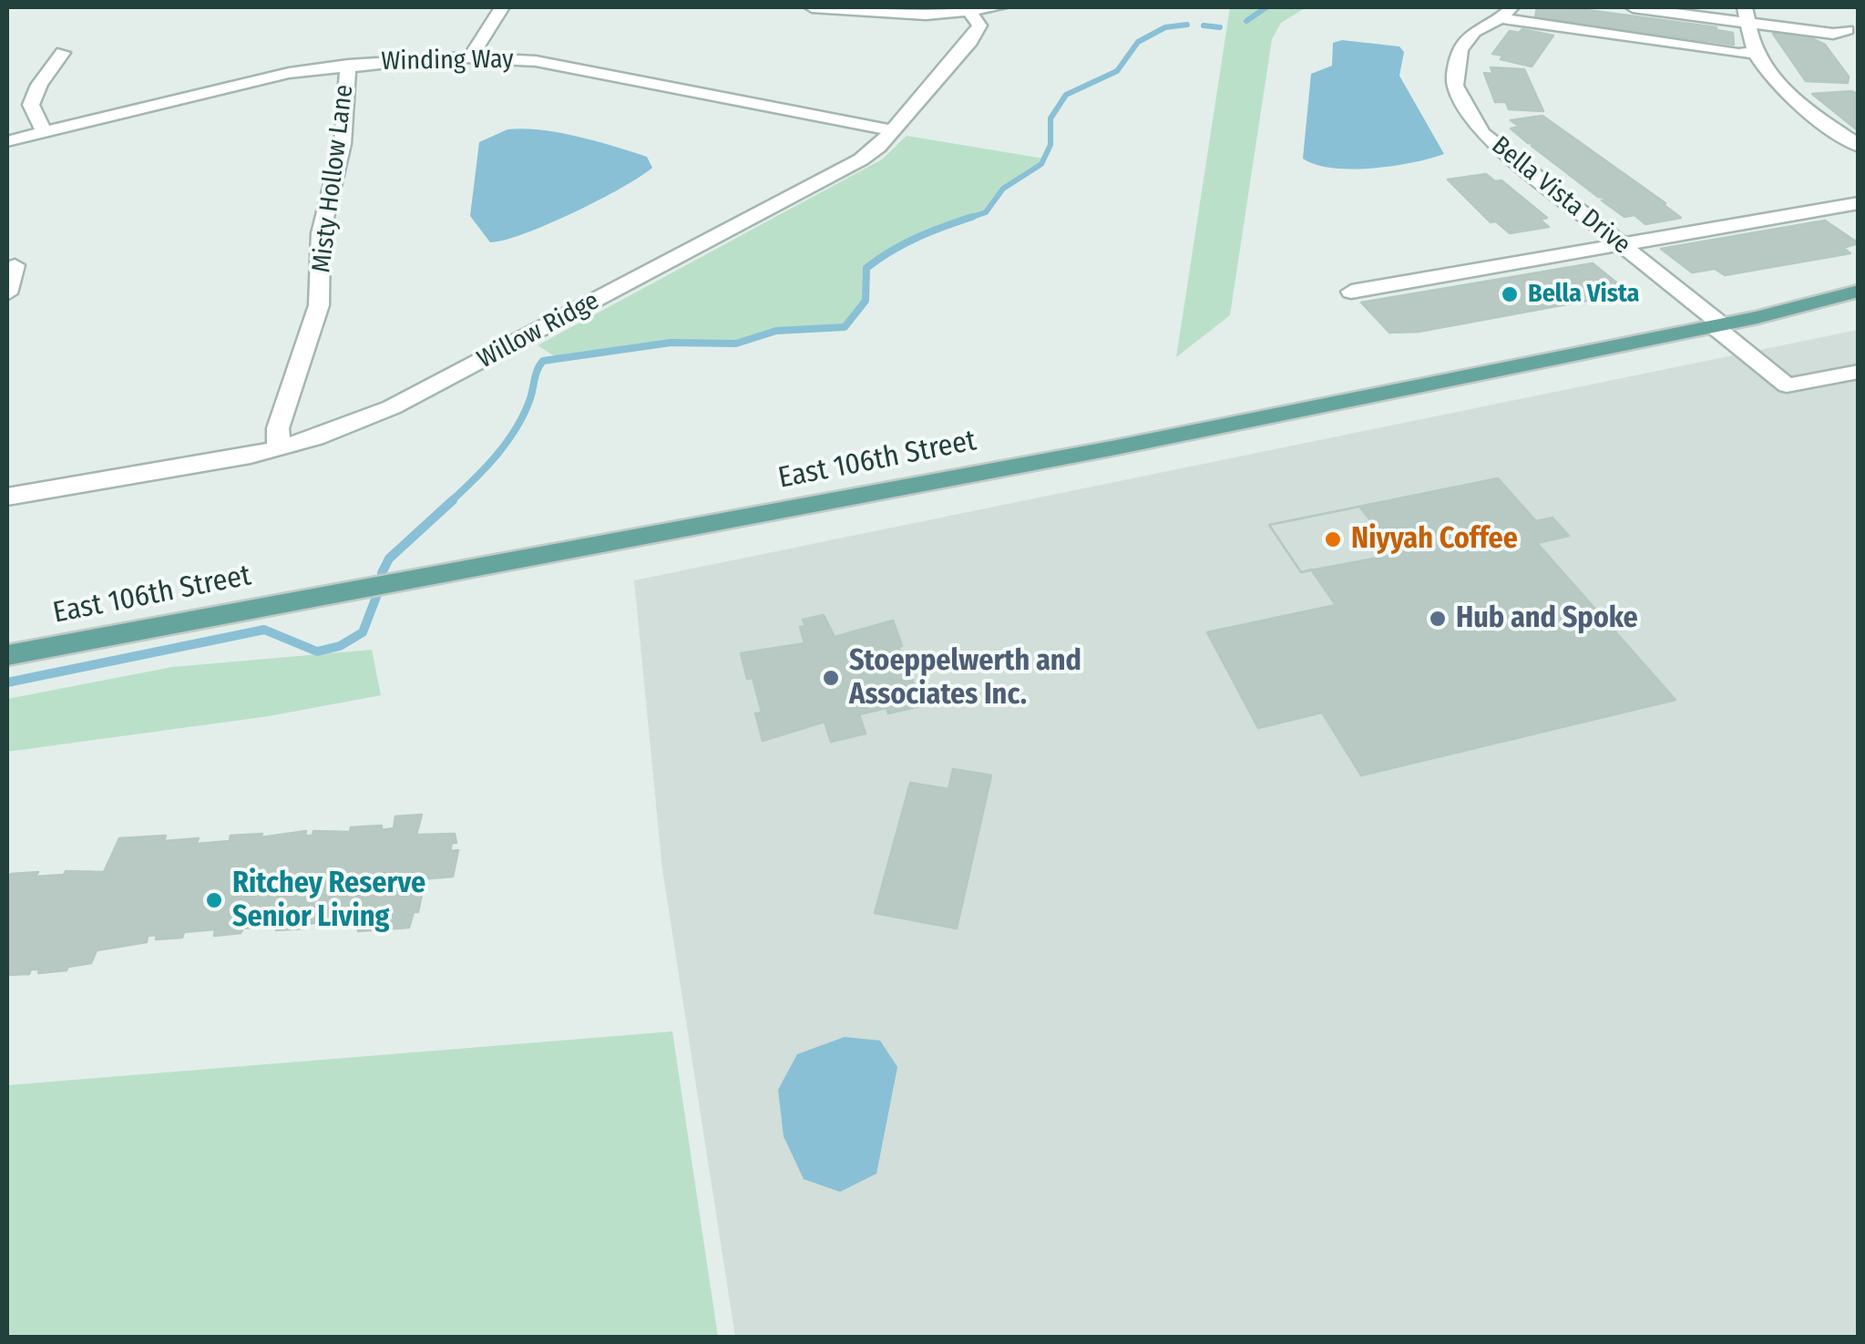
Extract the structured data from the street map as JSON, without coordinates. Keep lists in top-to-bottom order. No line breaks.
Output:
{"streets":{"main road":["East 106th Street"],"street":["Winding Way","Misty Hollow Lane","Bella Vista Drive","Willow Ridge"]},"crossings":[["Winding Way","Misty Hollow Lane"],["Winding Way","Willow Ridge"],["Misty Hollow Lane","Willow Ridge"],["Bella Vista Drive","East 106th Street"]],"places":["Bella Vista","Niyyah Coffee","Hub and Spoke","Stoeppelwerth and Associates Inc.","Ritchey Reserve Senior Living"]}
